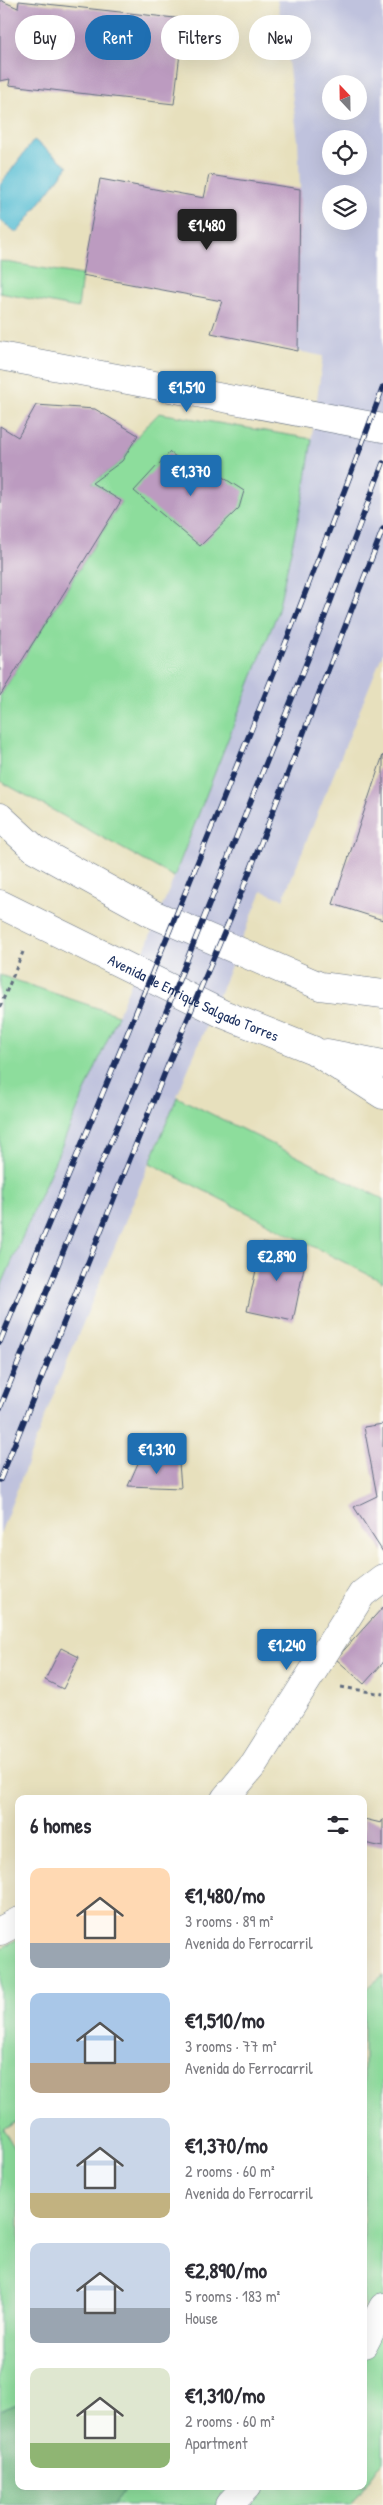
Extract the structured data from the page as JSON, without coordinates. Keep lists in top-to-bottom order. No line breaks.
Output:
{"streets":{"main road":["Avenida de Enrique Salgado Torres"]},"north":"top","page":{"chip":["Buy","Rent","Filters","New"],"price":["€1,480","€1,510","€1,370","€2,890","€1,310","€1,240"],"heading":"6 homes","list":[{"name":"€1,480/mo","note":"3 rooms · 89 m² · Avenida do Ferrocarril"},{"name":"€1,510/mo","note":"3 rooms · 77 m² · Avenida do Ferrocarril"},{"name":"€1,370/mo","note":"2 rooms · 60 m² · Avenida do Ferrocarril"},{"name":"€2,890/mo","note":"5 rooms · 183 m² · House"},{"name":"€1,310/mo","note":"2 rooms · 60 m² · Apartment"}]}}
